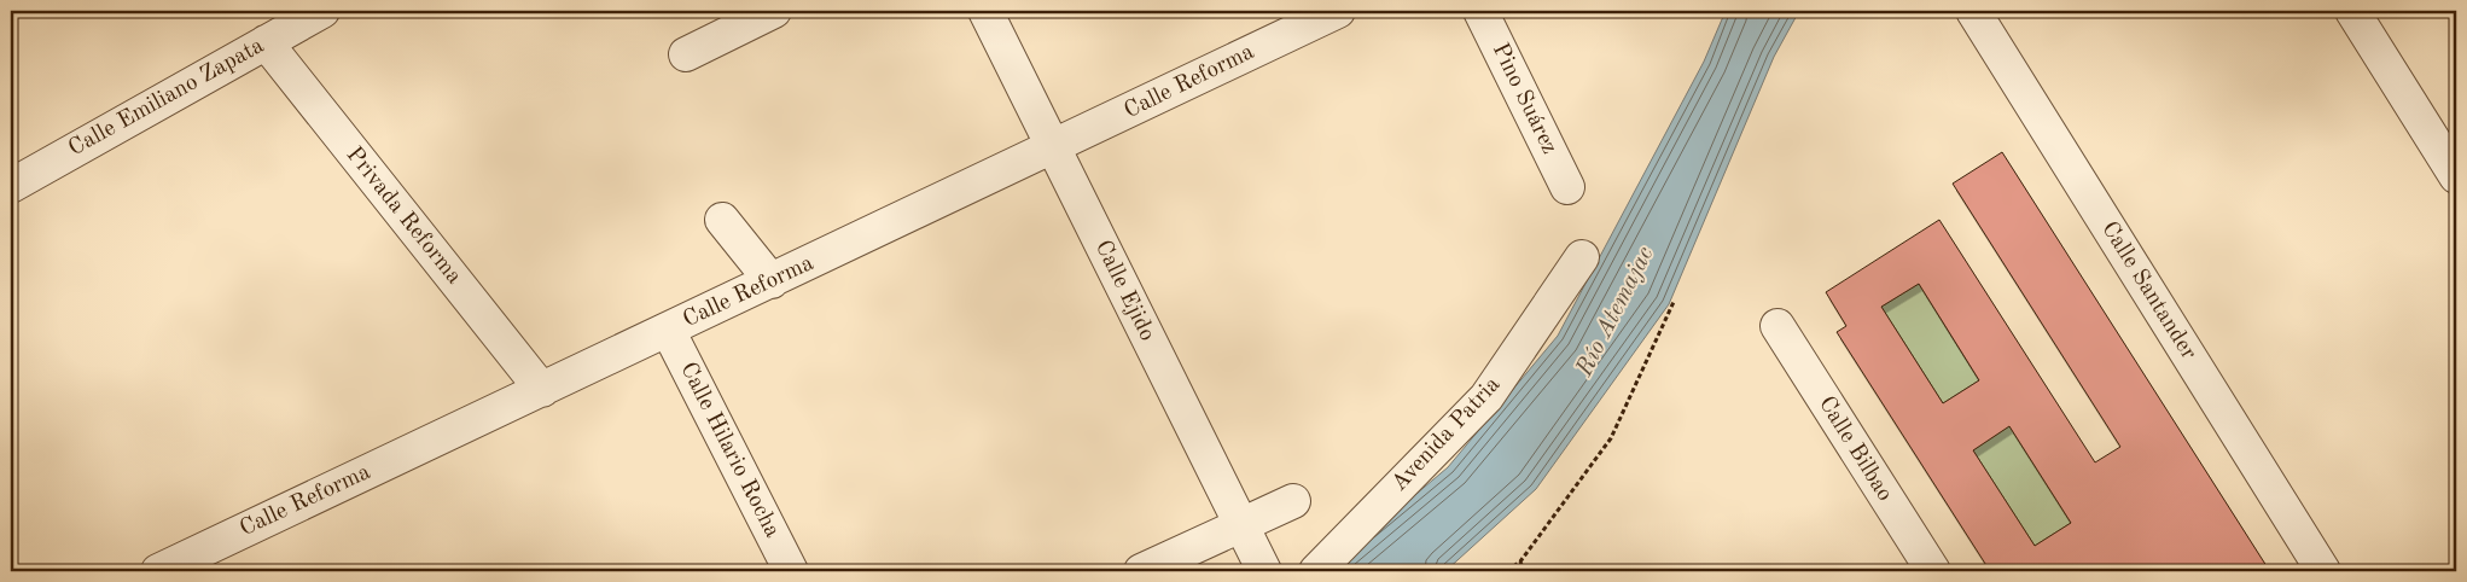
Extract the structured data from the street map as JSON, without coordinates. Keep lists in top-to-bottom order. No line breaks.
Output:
{"streets":{"street":["Calle Reforma","Calle Emiliano Zapata","Pino Suárez","Privada Reforma","Calle Ejido","Calle Santander","Avenida Patria","Calle Bilbao","Calle Hilario Rocha"]},"crossings":[["Calle Reforma","Privada Reforma"],["Calle Reforma","Calle Ejido"],["Calle Reforma","Calle Hilario Rocha"],["Calle Emiliano Zapata","Privada Reforma"]],"water":["Río Atemajac"]}
